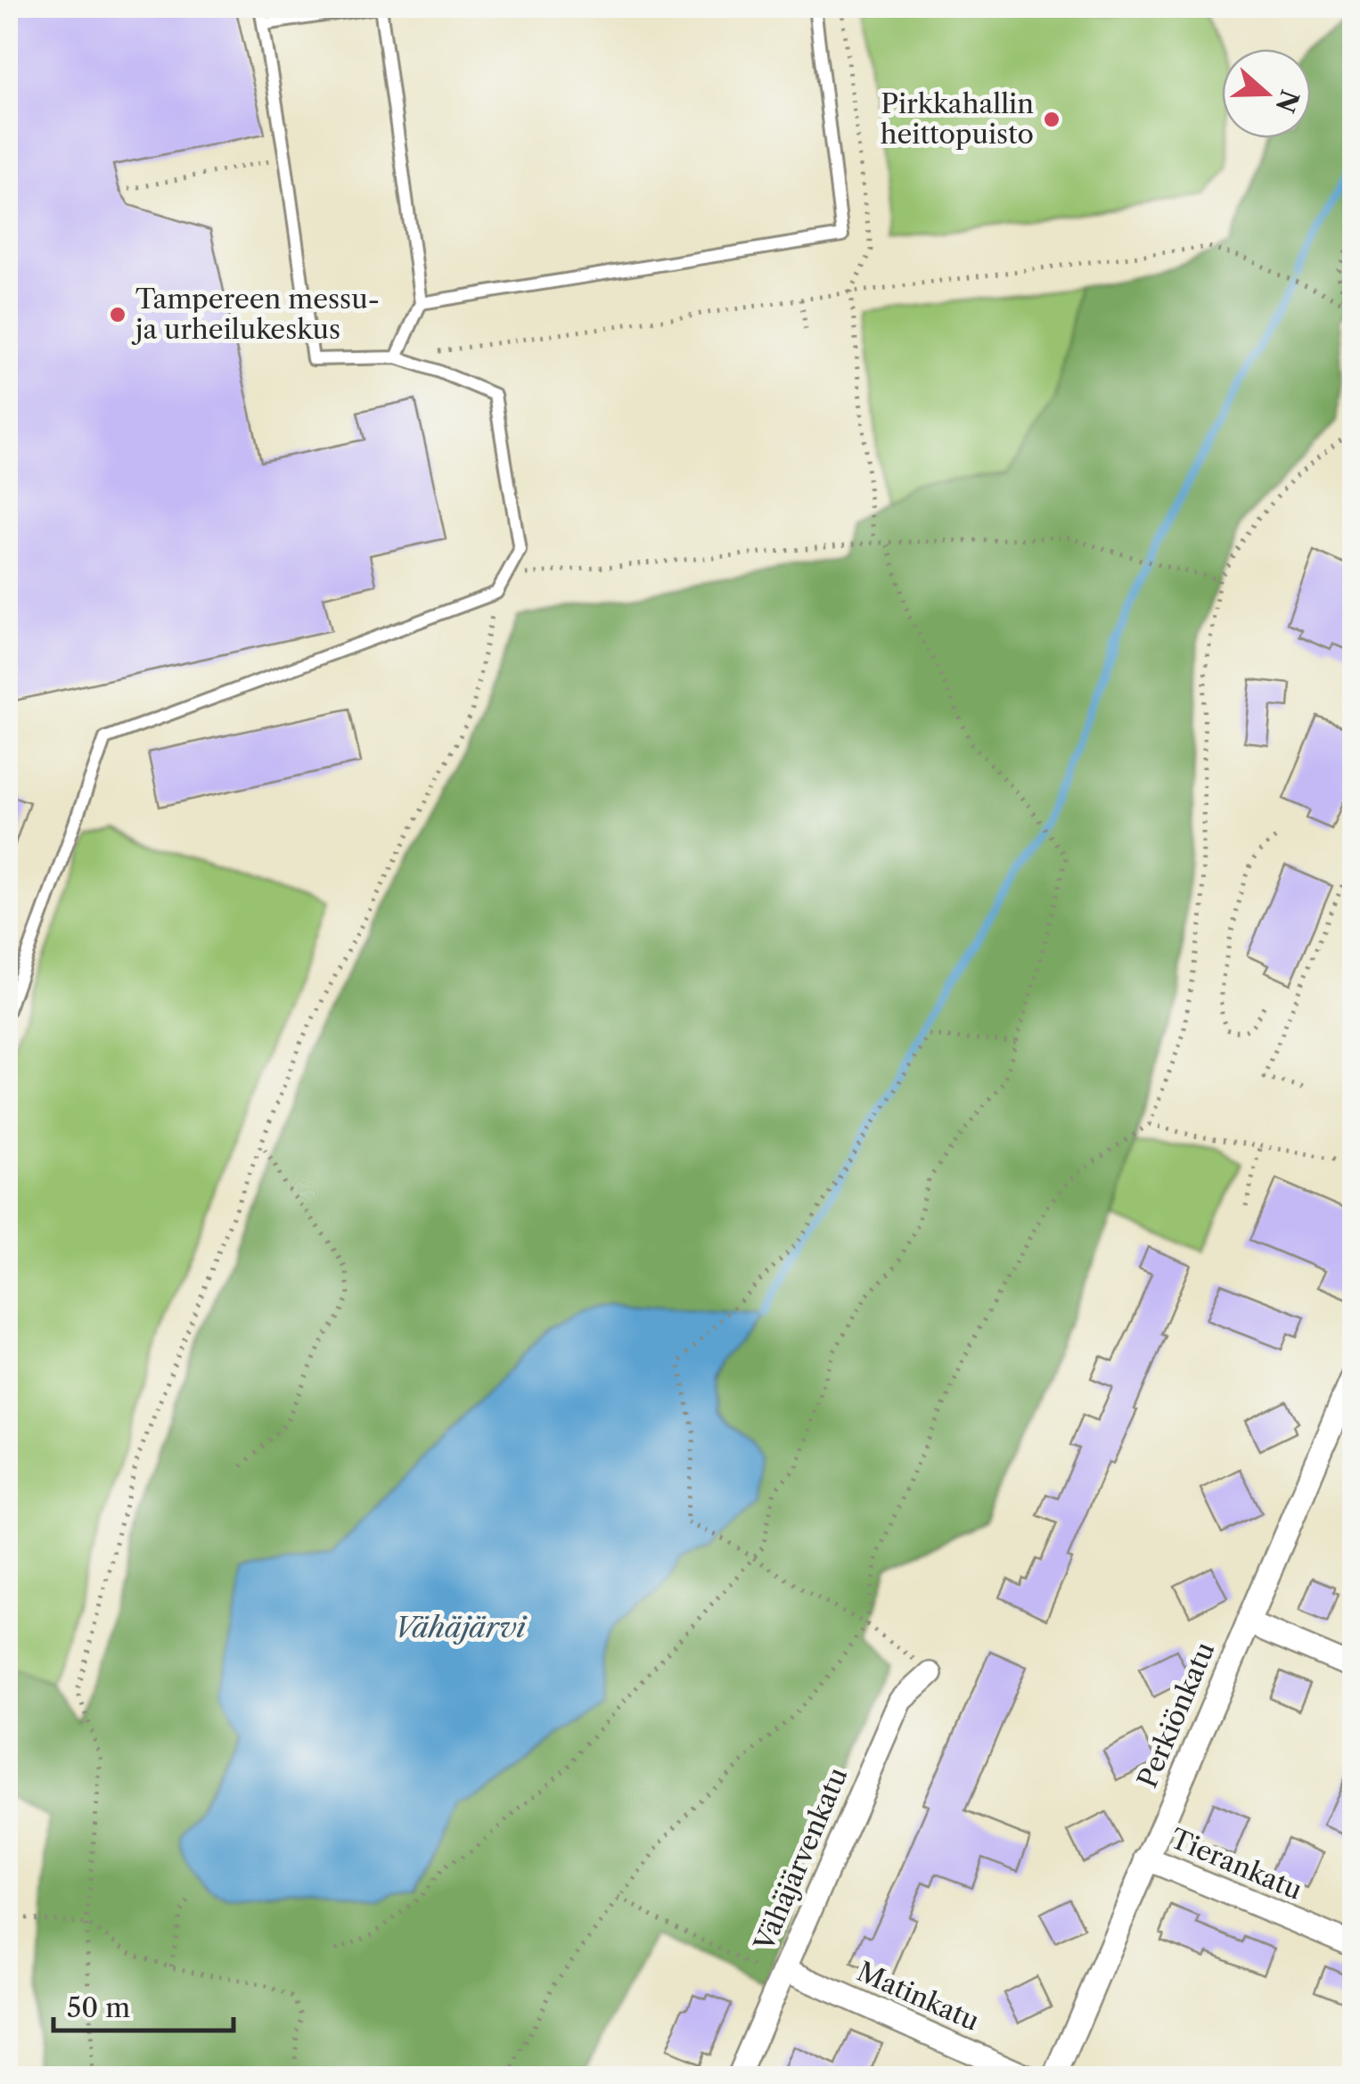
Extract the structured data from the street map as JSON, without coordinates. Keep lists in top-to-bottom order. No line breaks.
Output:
{"streets":{"street":["Perkiönkatu","Vähäjärvenkatu","Tierankatu","Matinkatu"]},"crossings":[["Perkiönkatu","Tierankatu"],["Vähäjärvenkatu","Matinkatu"]],"water":["Vähäjärvi"],"places":["Pirkkahallin heittopuisto","Tampereen messu- ja urheilukeskus"],"scale_bar":"50 m","north":"right"}
